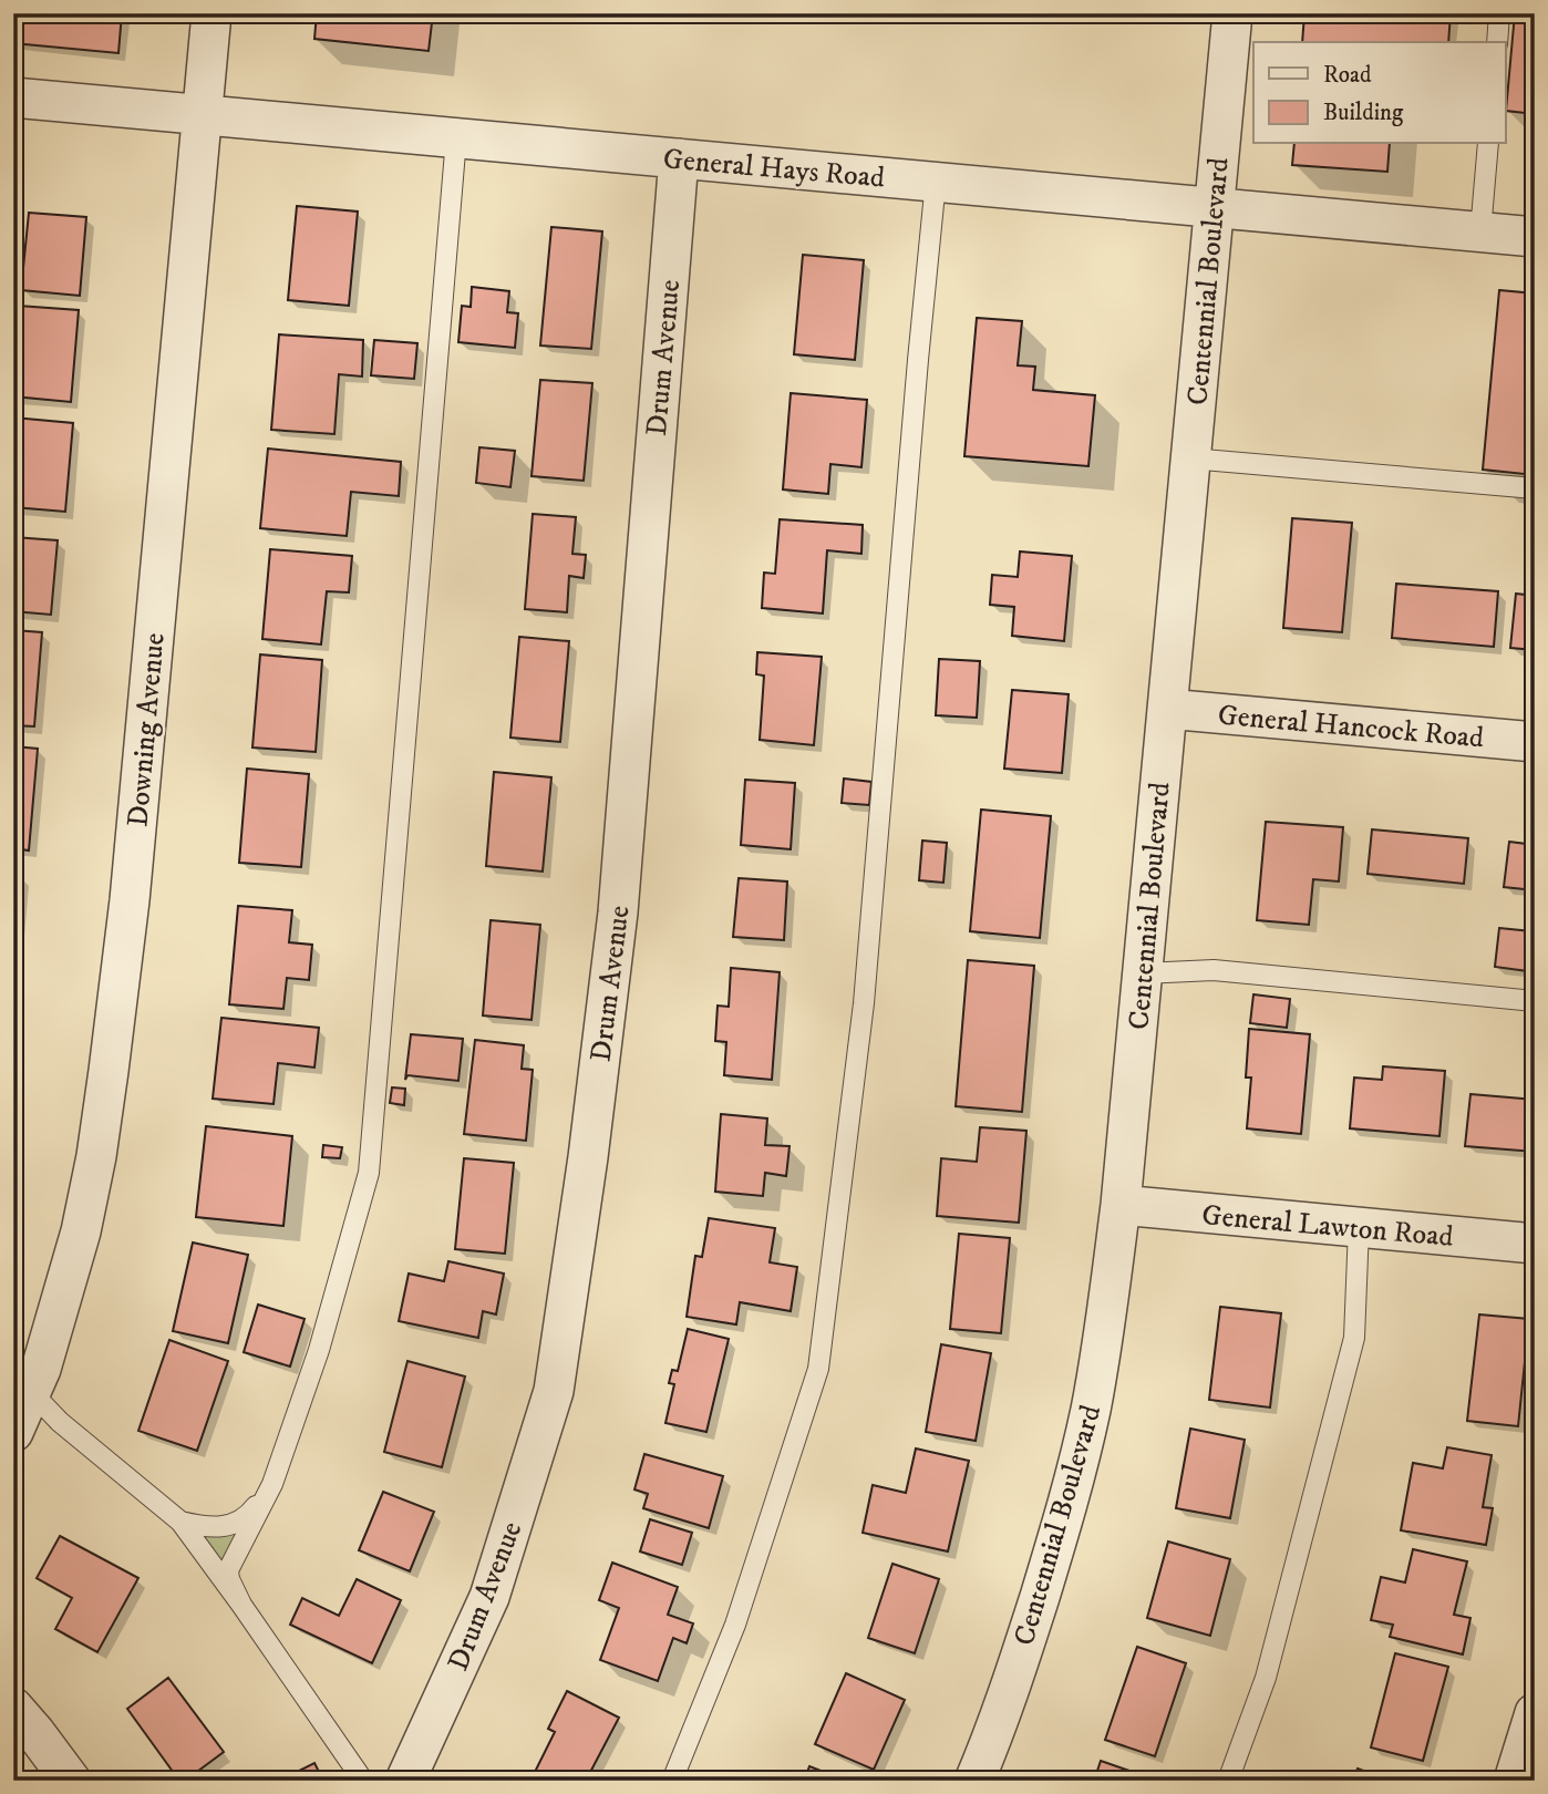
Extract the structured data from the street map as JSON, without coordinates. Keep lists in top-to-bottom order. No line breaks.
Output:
{"streets":{"street":["General Hays Road","Centennial Boulevard","Drum Avenue","General Hancock Road","Downing Avenue","General Lawton Road"]},"crossings":[["General Hays Road","Centennial Boulevard"],["General Hays Road","Drum Avenue"],["General Hays Road","Downing Avenue"],["Centennial Boulevard","General Hancock Road"],["Centennial Boulevard","General Lawton Road"]],"legend":["Road","Building"]}
